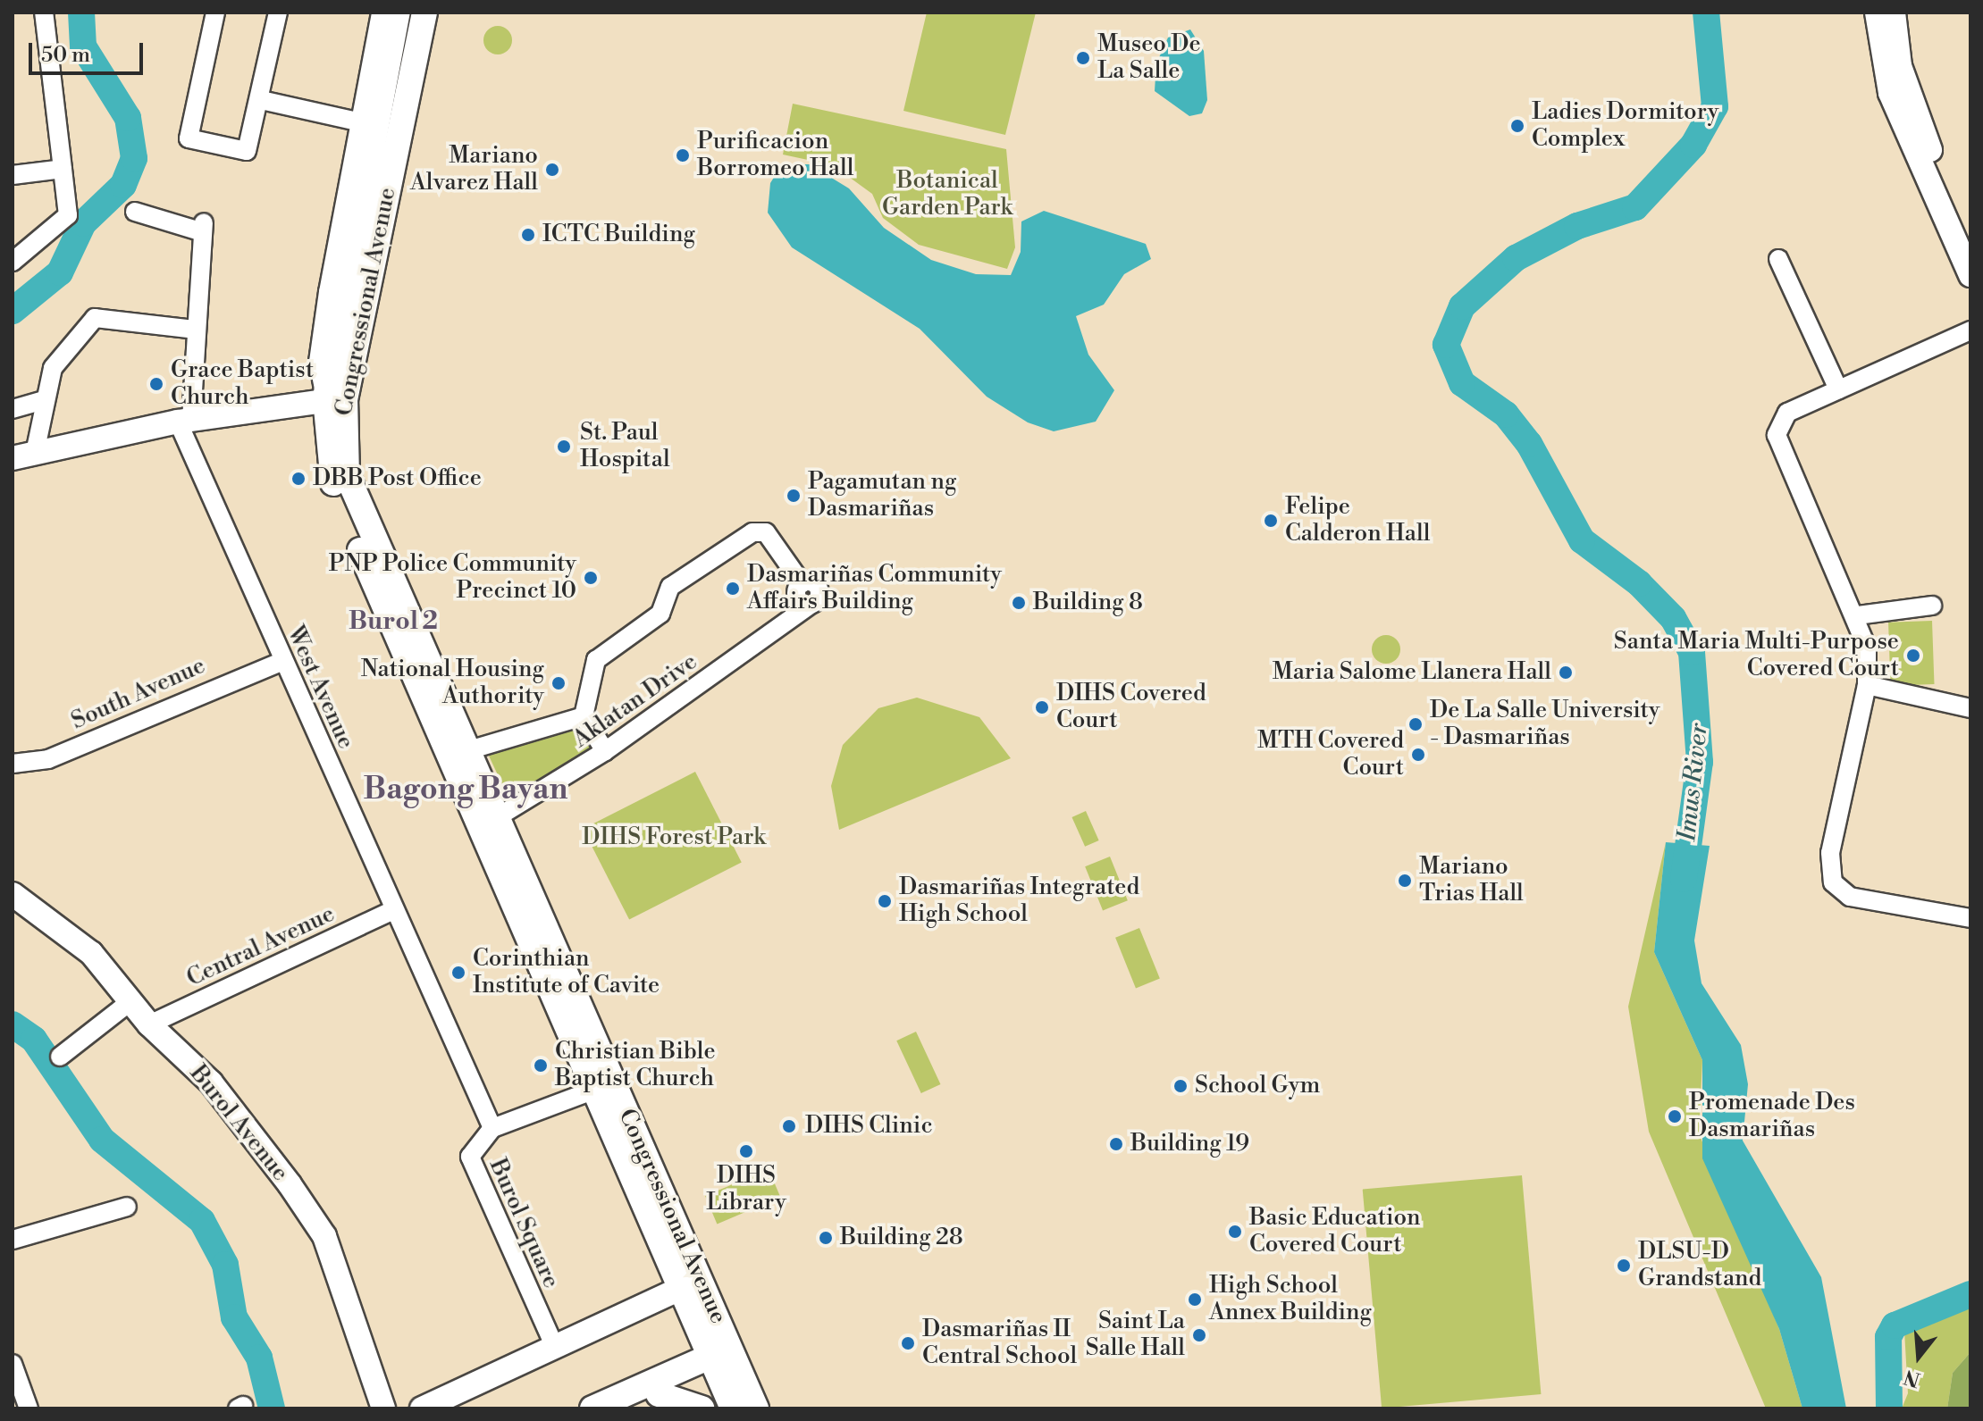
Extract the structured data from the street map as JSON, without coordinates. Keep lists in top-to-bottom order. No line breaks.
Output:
{"streets":{"main road":["Congressional Avenue"],"street":["West Avenue","South Avenue","Aklatan Drive","Central Avenue","Burol Avenue","Burol Square"]},"crossings":[["Congressional Avenue","Aklatan Drive"],["Congressional Avenue","Burol Square"],["West Avenue","South Avenue"],["West Avenue","Central Avenue"],["West Avenue","Burol Square"],["Central Avenue","Burol Avenue"]],"districts":["Burol 2","Bagong Bayan"],"water":["Imus River"],"parks":["Botanical Garden Park","DIHS Forest Park"],"places":["Museo De La Salle","Ladies Dormitory Complex","Purificacion Borromeo Hall","Mariano Alvarez Hall","ICTC Building","Grace Baptist Church","St. Paul Hospital","DBB Post Office","Pagamutan ng Dasmariñas","Felipe Calderon Hall","PNP Police Community Precinct 10","Dasmariñas Community Affairs Building","Building 8","Santa Maria Multi-Purpose Covered Court","Maria Salome Llanera Hall","National Housing Authority","DIHS Covered Court","De La Salle University - Dasmariñas","MTH Covered Court","Mariano Trias Hall","Dasmariñas Integrated High School","Corinthian Institute of Cavite","Christian Bible Baptist Church","School Gym","Promenade Des Dasmariñas","DIHS Clinic","Building 19","DIHS Library","Basic Education Covered Court","Building 28","DLSU-D Grandstand","High School Annex Building","Saint La Salle Hall","Dasmariñas II Central School"],"scale_bar":"50 m","north":"bottom"}
